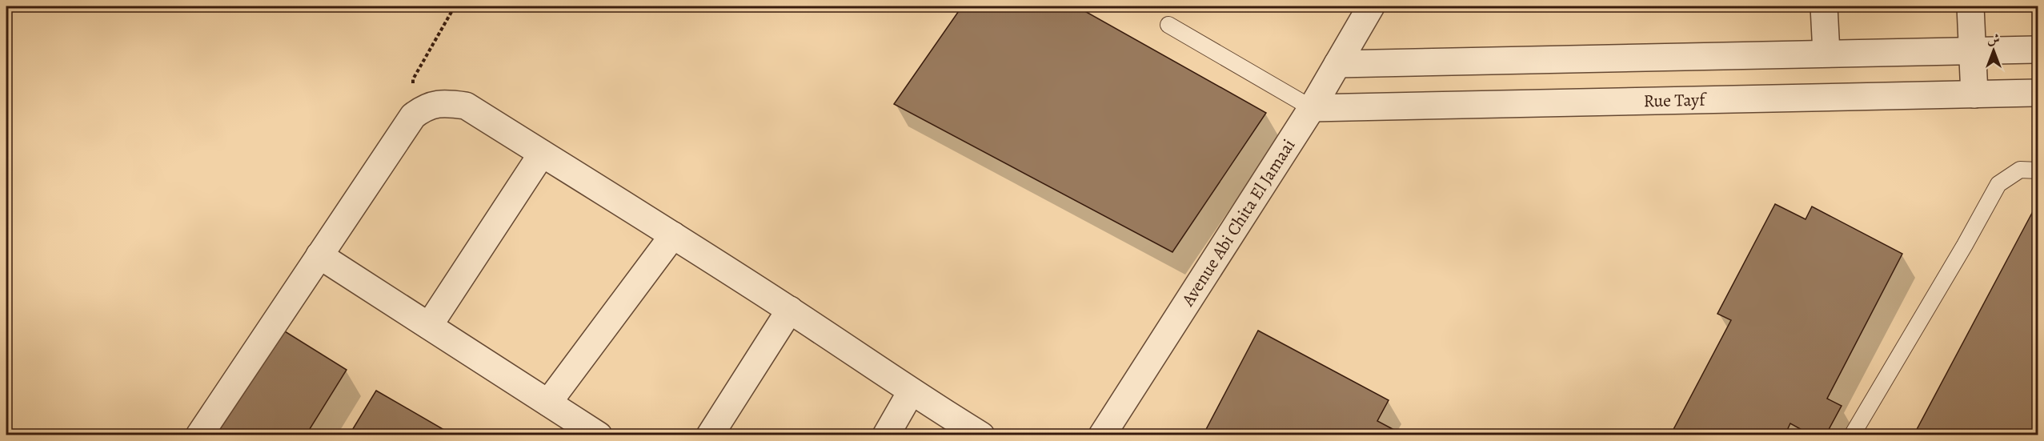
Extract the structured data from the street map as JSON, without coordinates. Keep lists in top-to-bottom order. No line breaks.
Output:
{"streets":{"street":["Rue Tayf","Avenue Abi Chita El Jamaai"]},"crossings":[["Rue Tayf","Avenue Abi Chita El Jamaai"]],"north":"top"}
